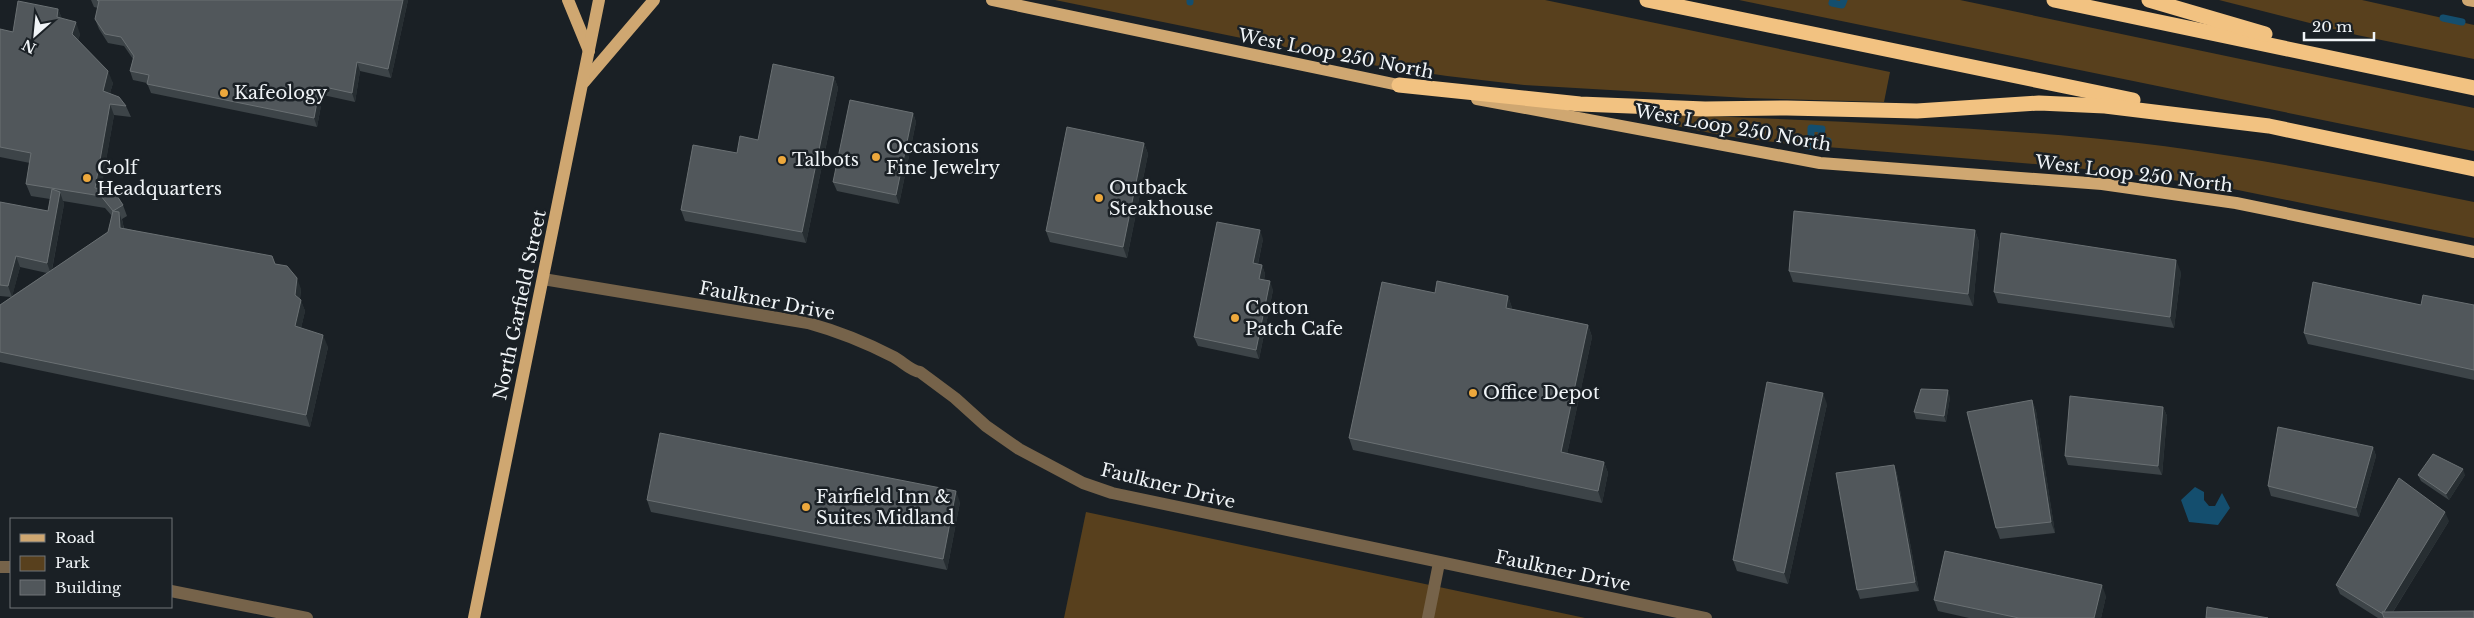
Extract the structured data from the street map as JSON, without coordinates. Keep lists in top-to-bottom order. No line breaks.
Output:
{"streets":{"main road":["West Loop 250 North","North Garfield Street"],"street":["Faulkner Drive"]},"crossings":[["Faulkner Drive","North Garfield Street"]],"places":["Kafeology","Occasions Fine Jewelry","Talbots","Golf Headquarters","Outback Steakhouse","Cotton Patch Cafe","Office Depot","Fairfield Inn & Suites Midland"],"legend":["Road","Park","Building"],"scale_bar":"20 m","north":"bottom left"}
